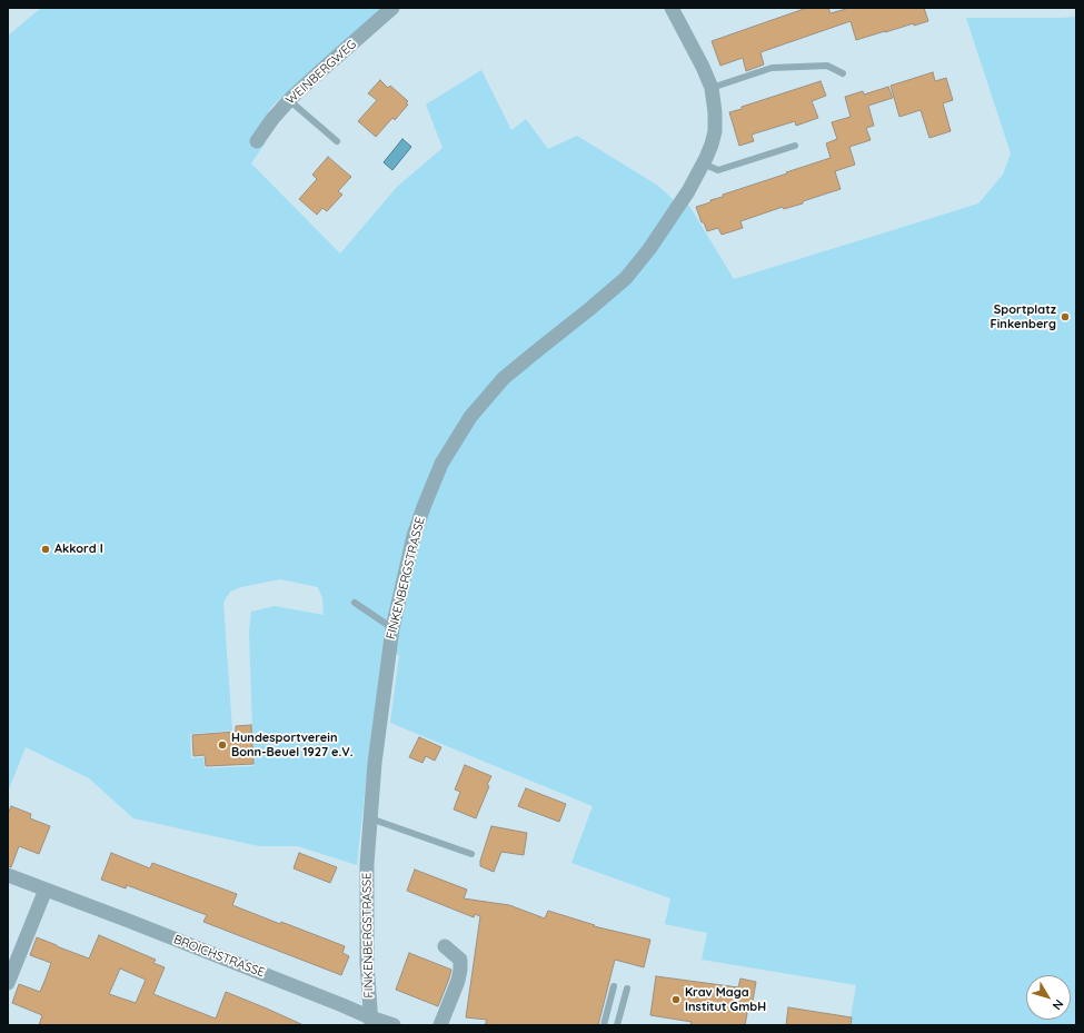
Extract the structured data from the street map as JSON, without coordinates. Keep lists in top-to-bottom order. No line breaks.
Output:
{"streets":{"street":["WEINBERGWEG","FINKENBERGSTRASSE","BROICHSTRASSE"]},"crossings":[["FINKENBERGSTRASSE","BROICHSTRASSE"]],"places":["Sportplatz Finkenberg","Akkord I","Hundesportverein Bonn-Beuel 1927 e.V.","Krav Maga Institut GmbH"],"north":"bottom right"}
